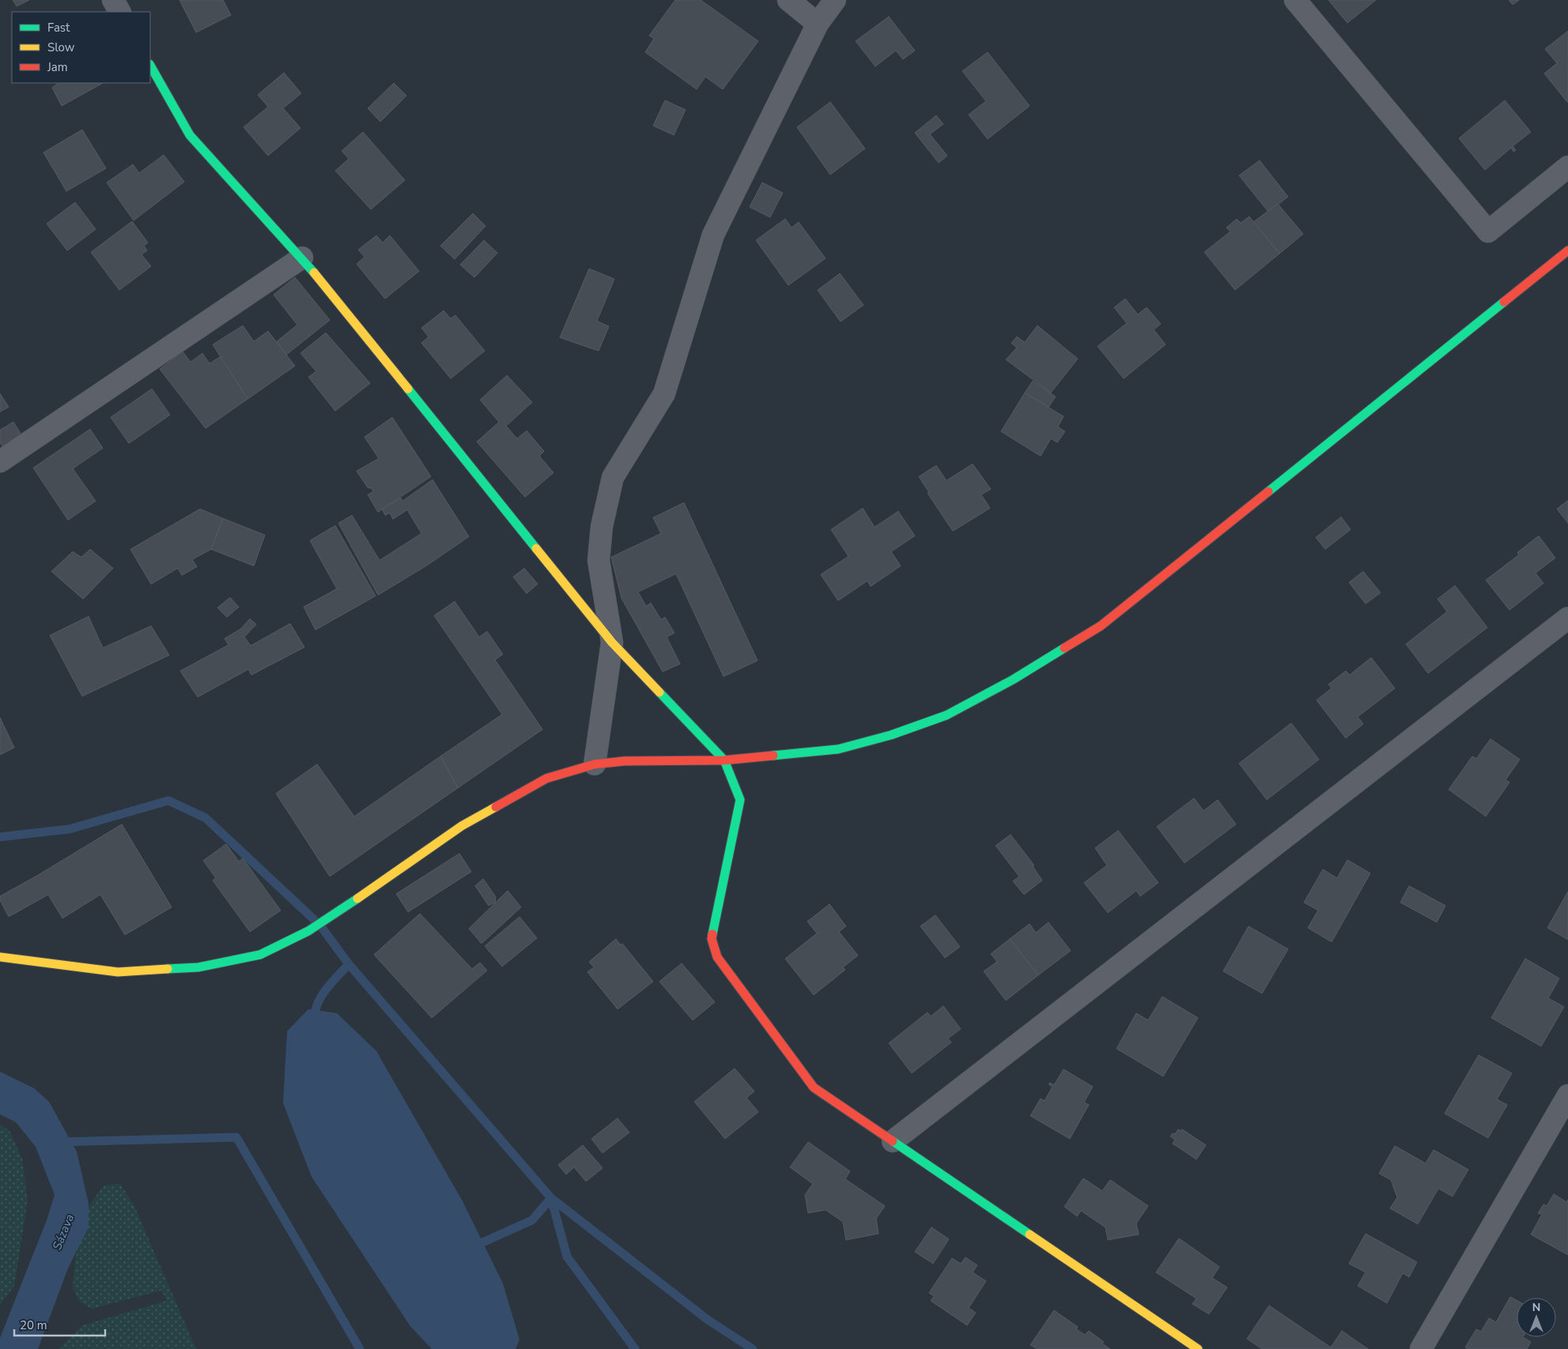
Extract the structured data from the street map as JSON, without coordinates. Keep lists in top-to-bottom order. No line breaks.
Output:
{"water":["Sázava"],"legend":["Fast","Slow","Jam"],"scale_bar":"20 m","north":"top"}
